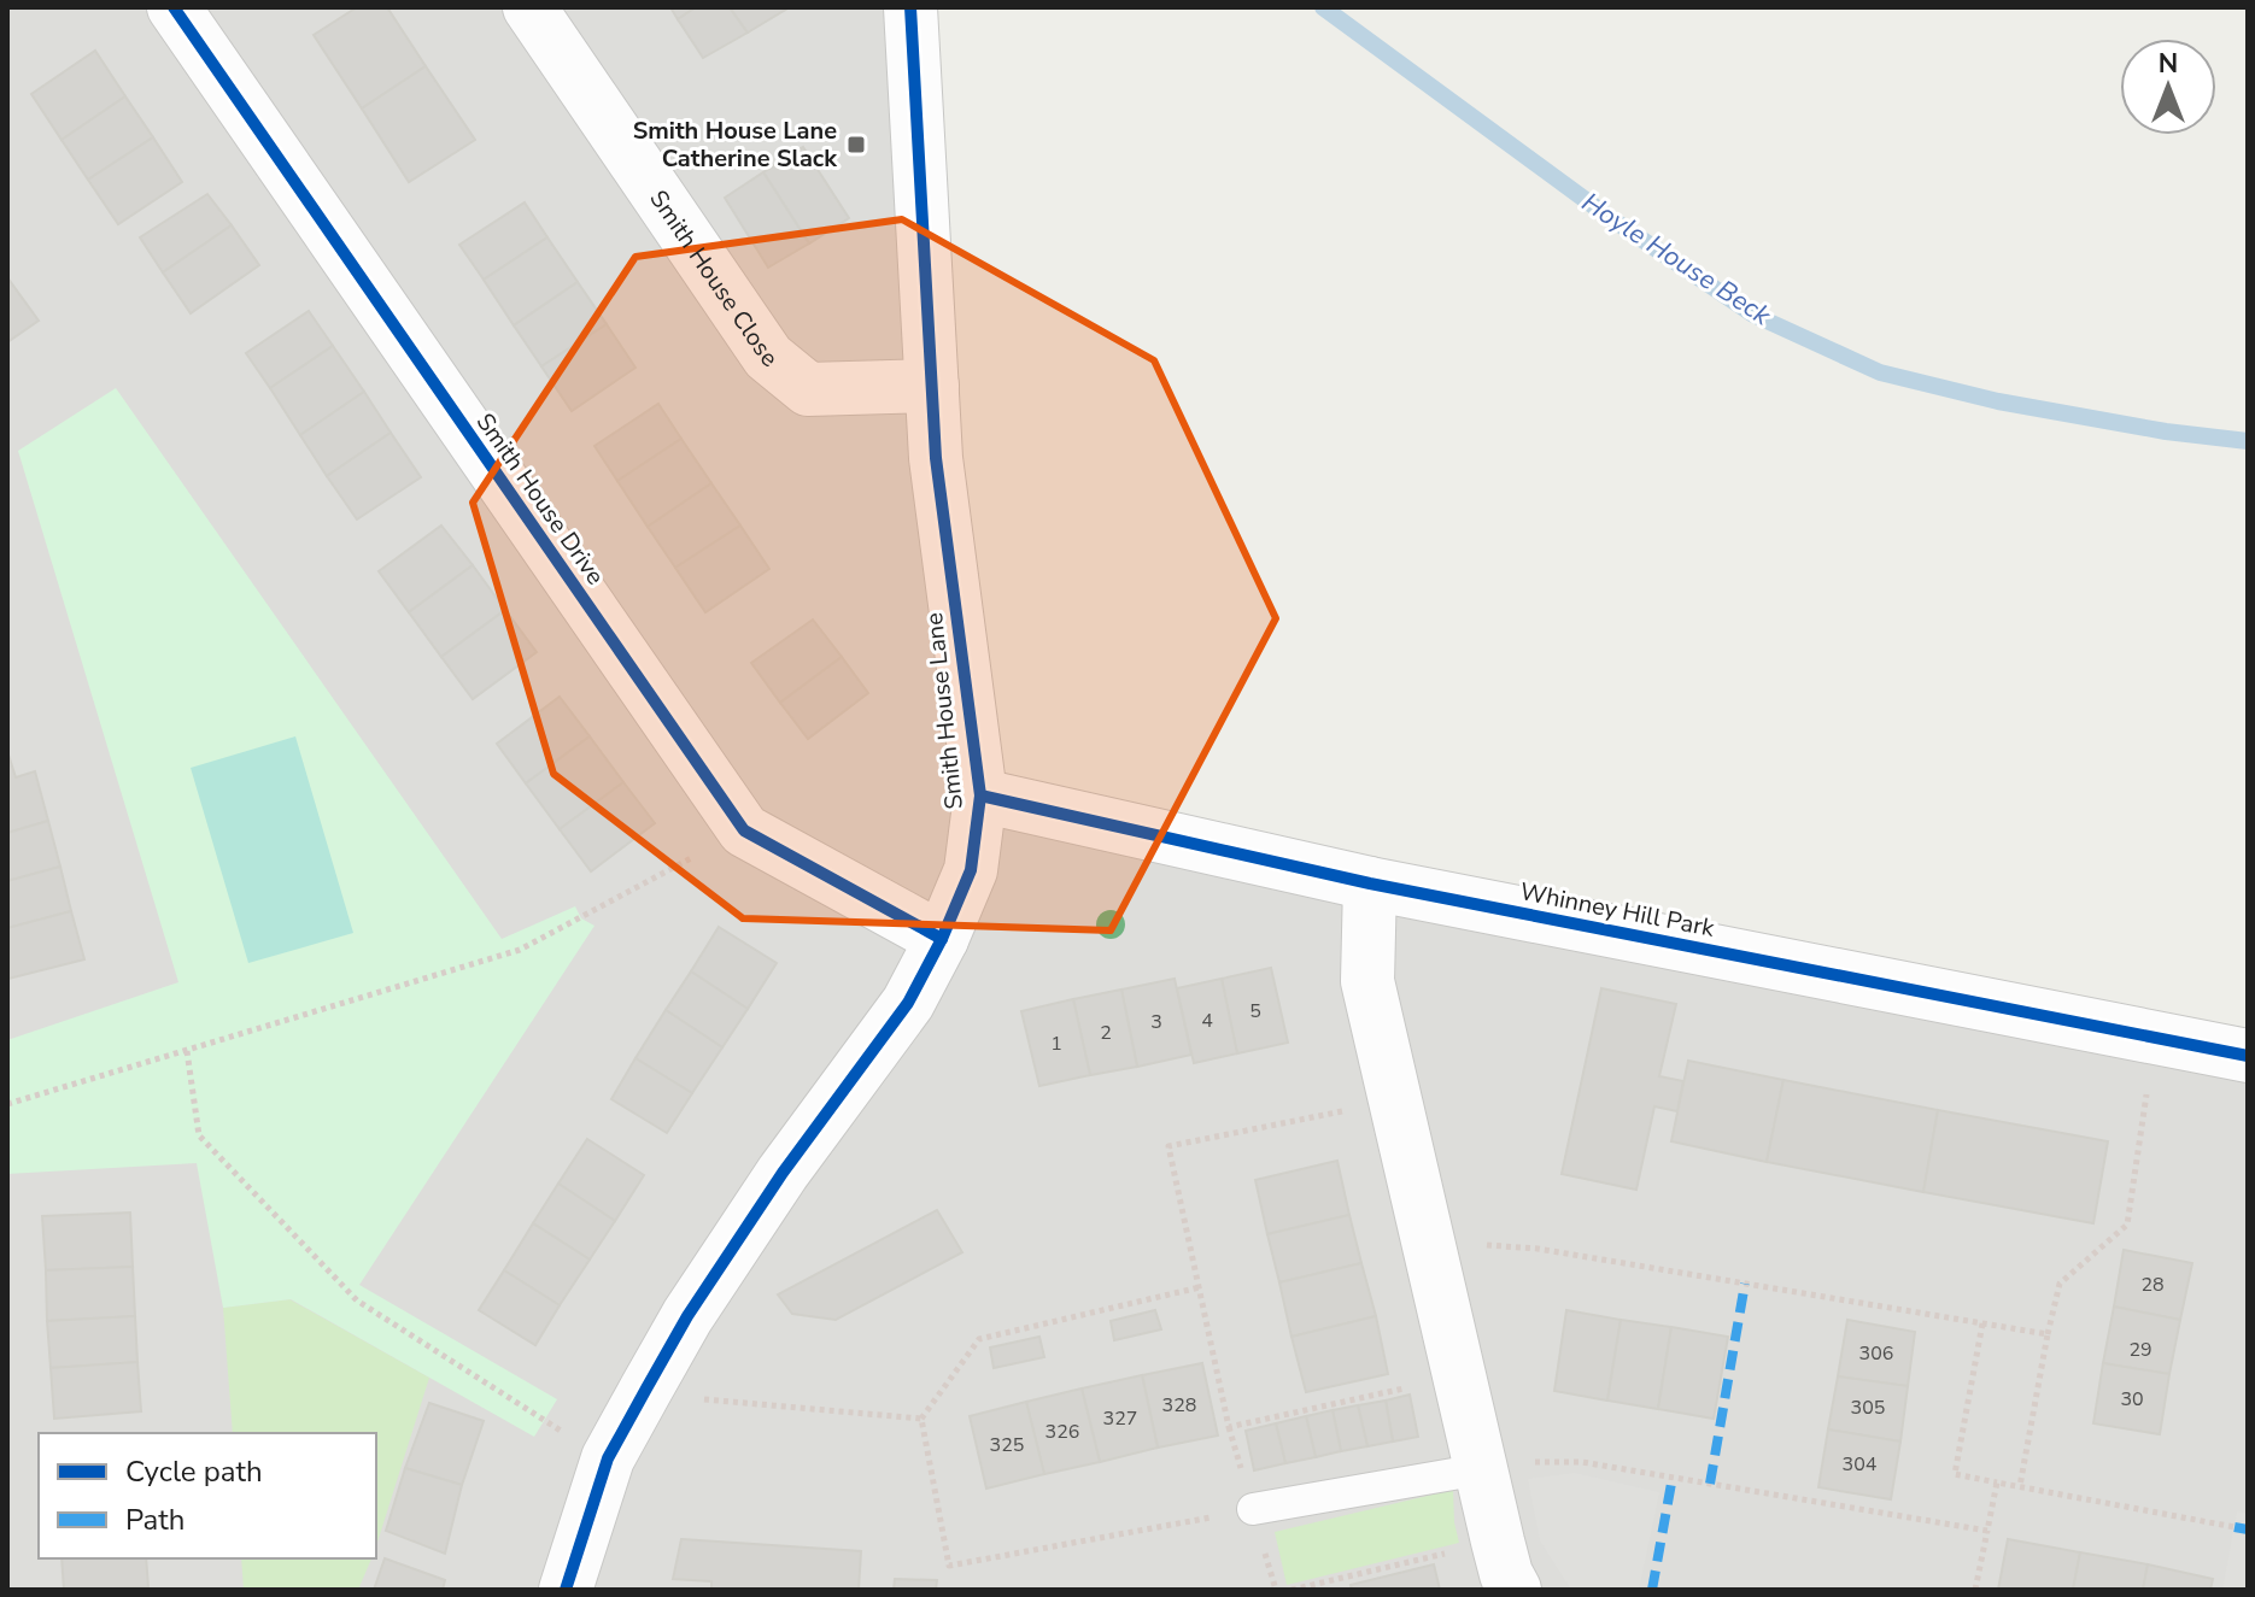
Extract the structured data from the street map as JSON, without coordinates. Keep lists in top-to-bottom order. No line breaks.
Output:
{"streets":{"street":["Smith House Close","Smith House Drive","Smith House Lane","Whinney Hill Park"]},"crossings":[["Smith House Close","Smith House Lane"],["Smith House Drive","Smith House Lane"],["Smith House Lane","Whinney Hill Park"]],"water":["Hoyle House Beck"],"places":{"transit":["Smith House Lane Catherine Slack"]},"house_numbers":["5","4","3","2","1","28","29","306","30","328","305","327","326","325","304"],"legend":["Cycle path","Path"],"north":"top"}
